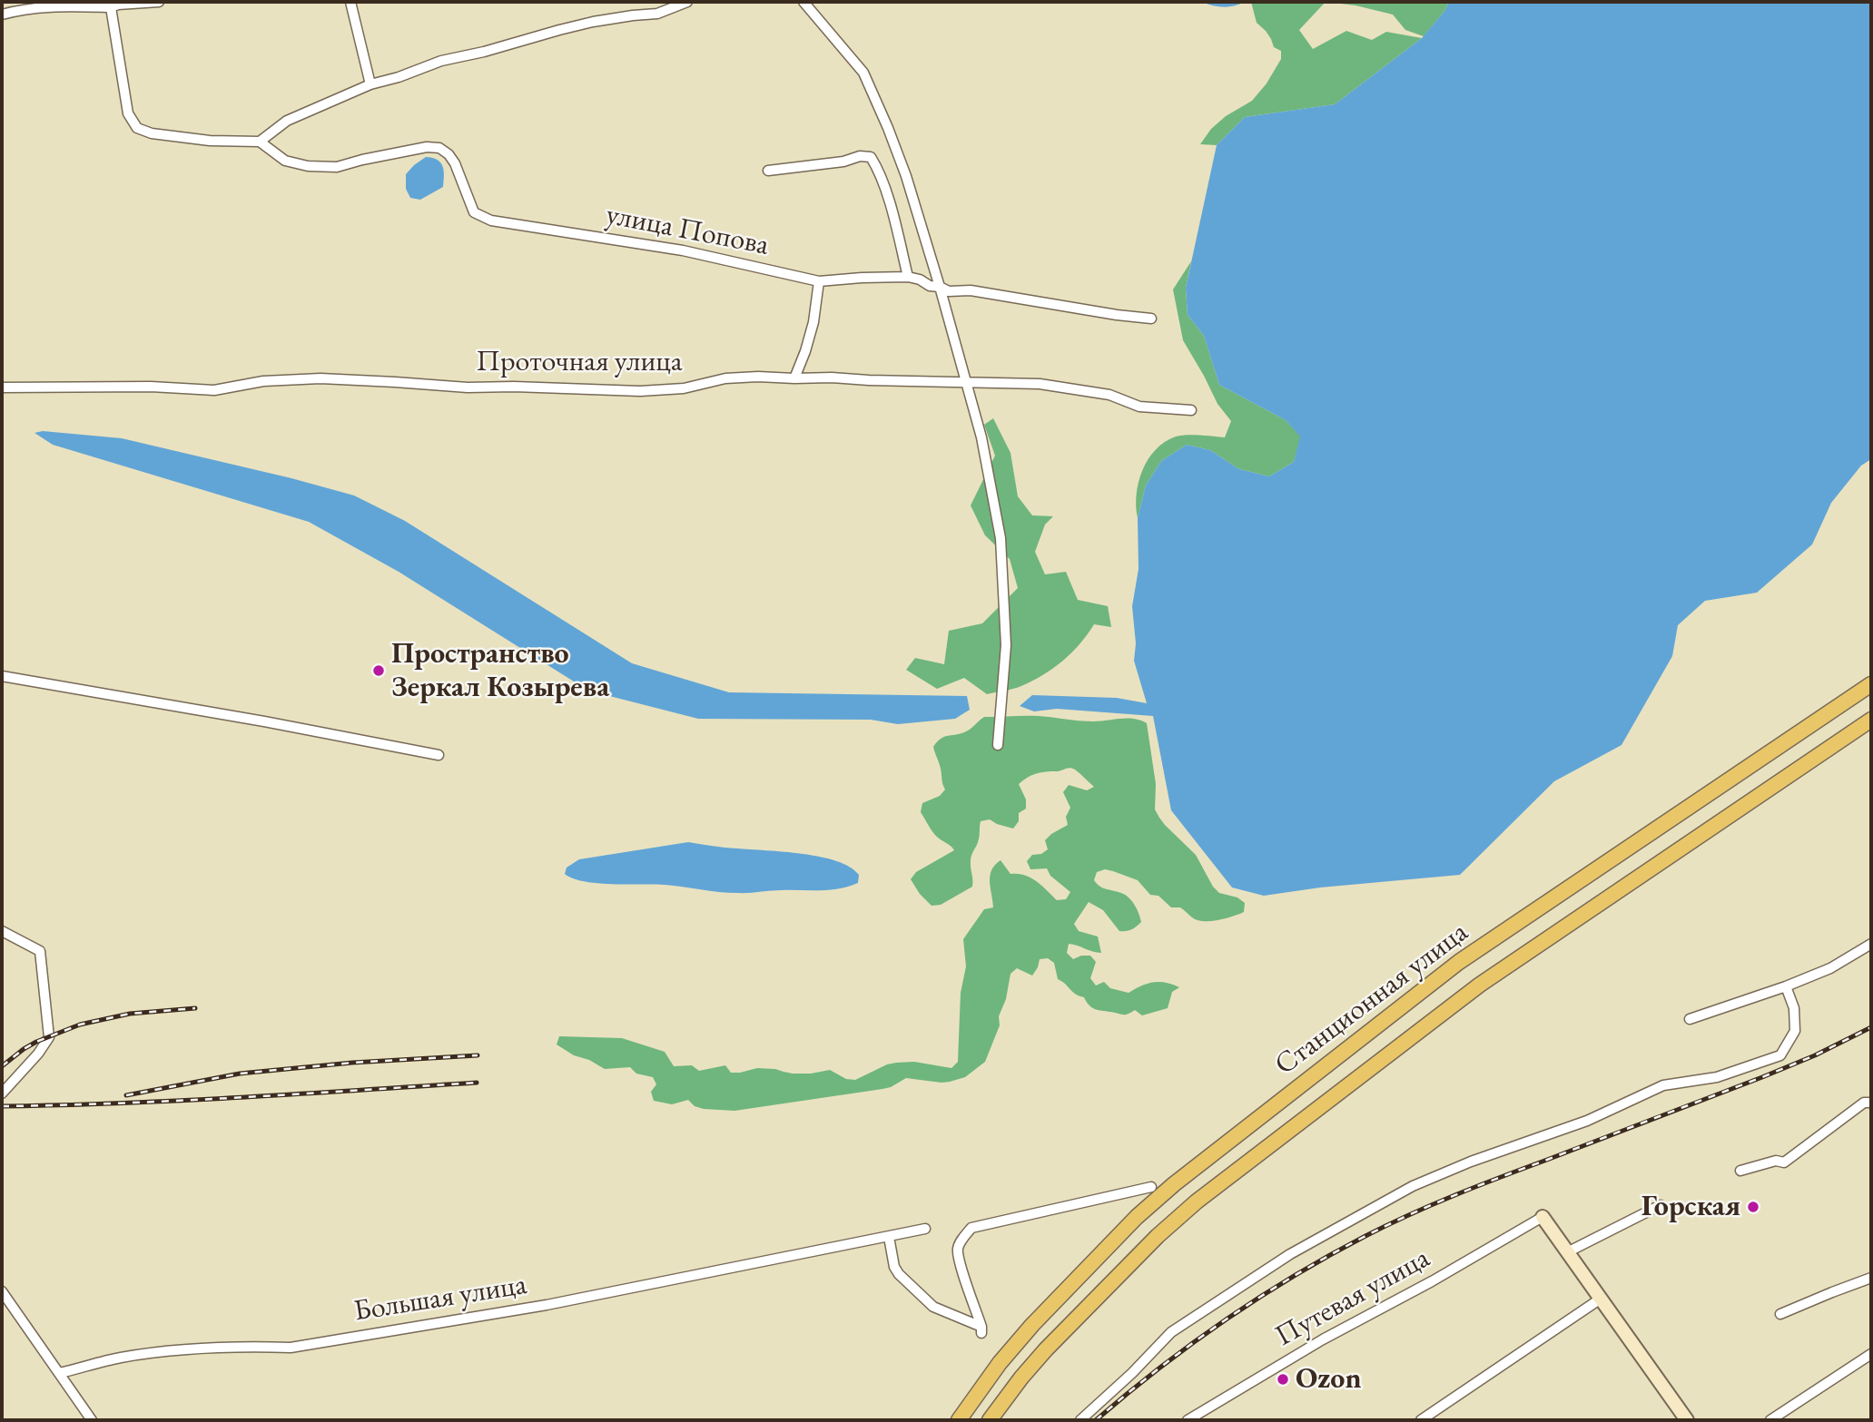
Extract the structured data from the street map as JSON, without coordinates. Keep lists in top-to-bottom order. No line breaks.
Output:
{"streets":{"main road":["Станционная улица"],"street":["улица Попова","Проточная улица","Путевая улица","Большая улица"]},"places":["Пространство Зеркал Козырева","Горская","Ozon"]}
